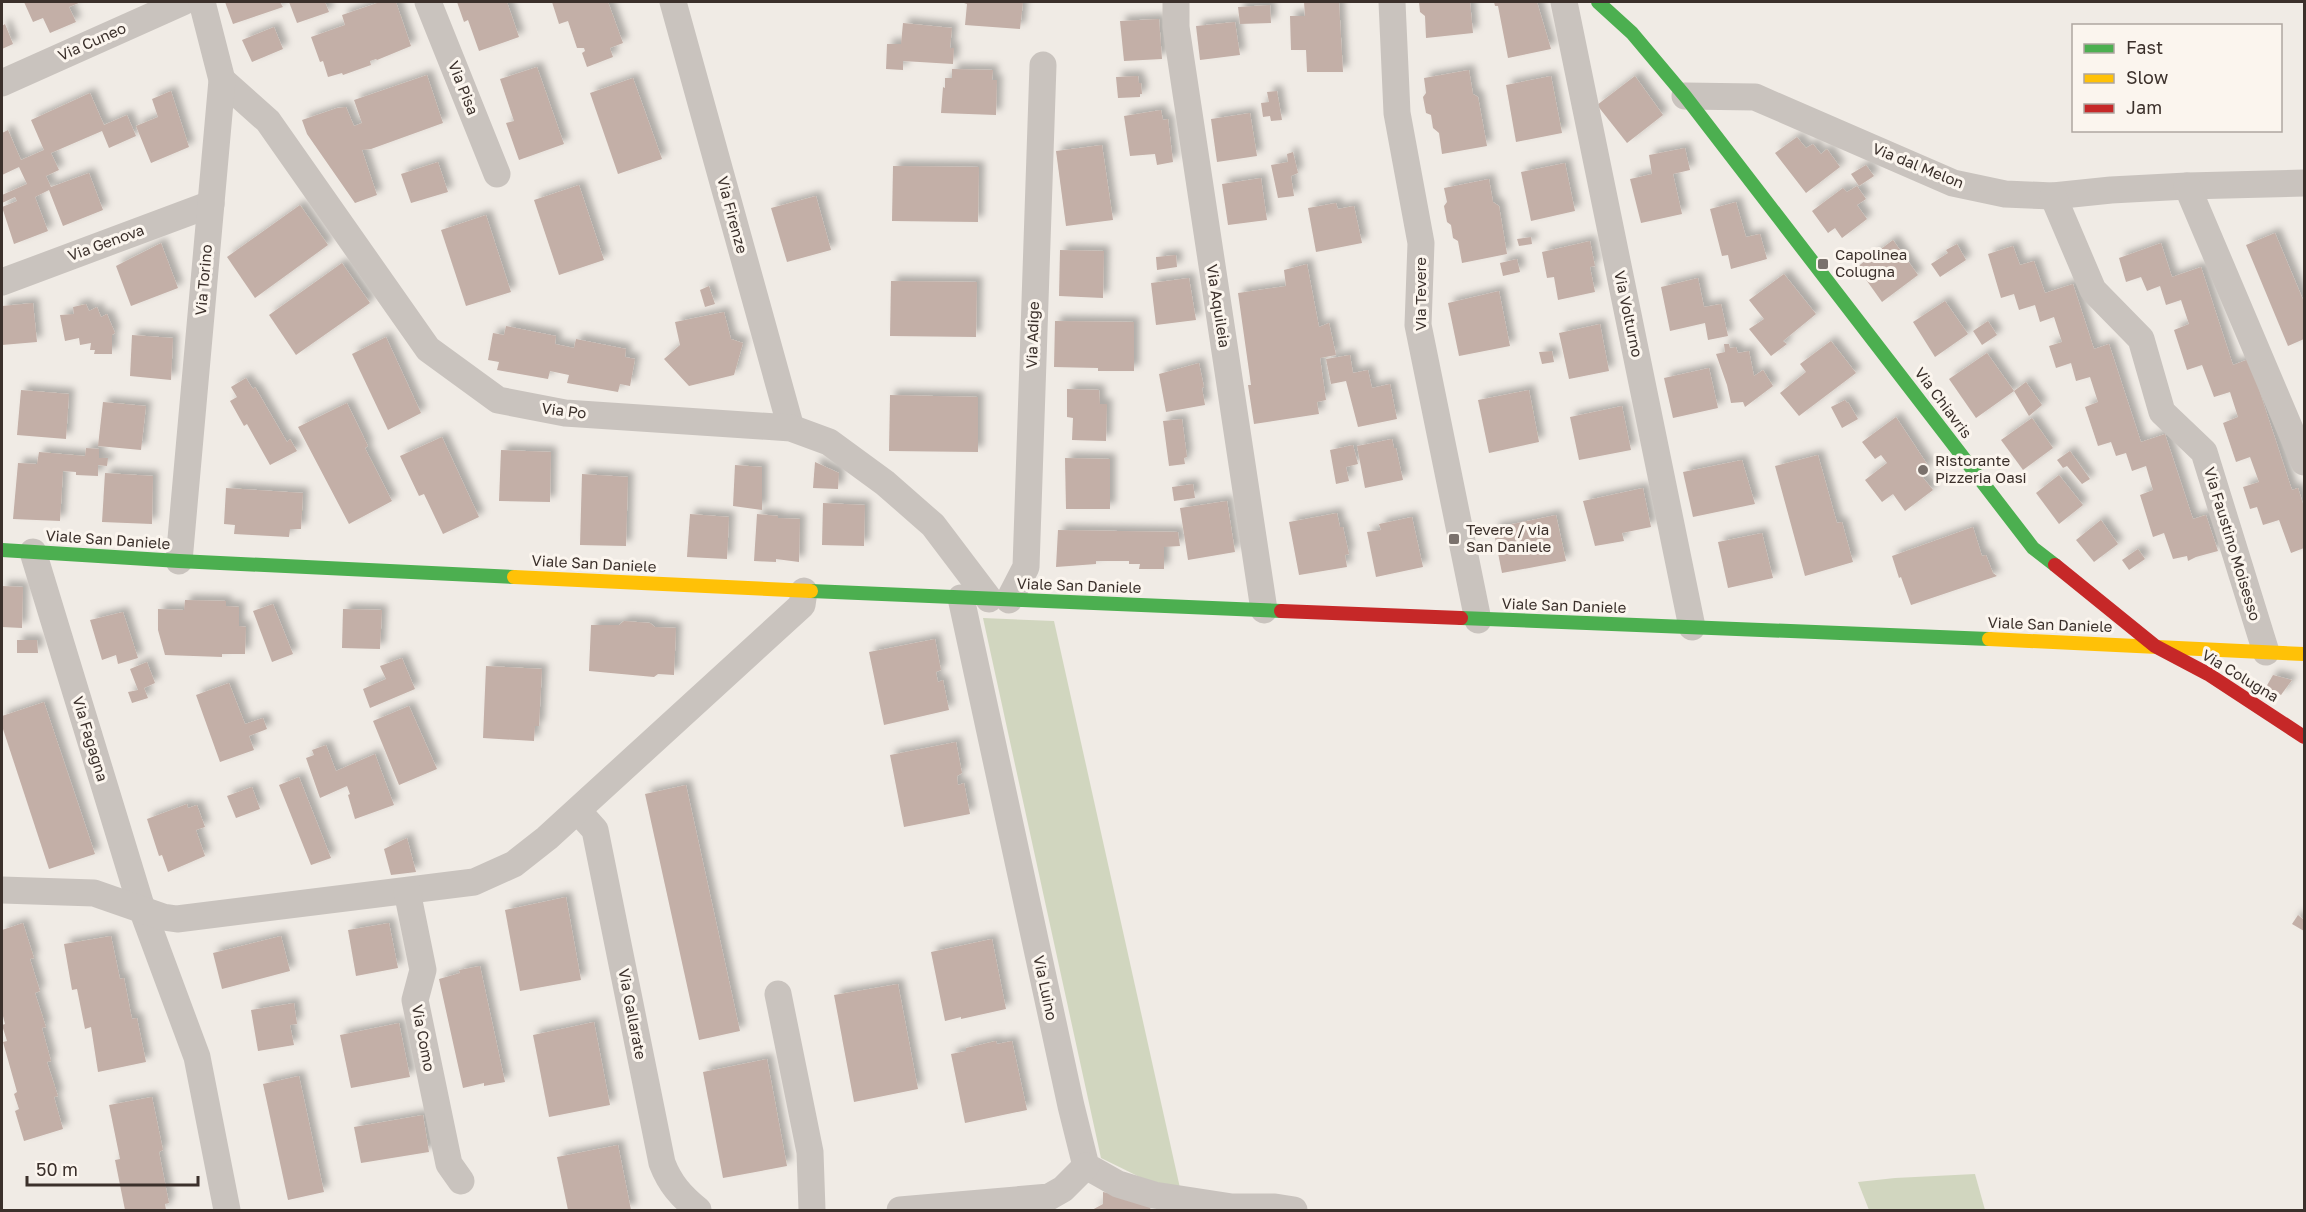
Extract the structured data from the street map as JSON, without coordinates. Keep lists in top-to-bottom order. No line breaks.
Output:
{"streets":{"street":["Via Cuneo","Via Pisa","Via dal Melon","Via Firenze","Via Genova","Via Torino","Via Tevere","Via Aquileia","Via Volturno","Via Adige","Via Chiavris","Via Po","Viale San Daniele","Via Faustino Moisesso","Via Colugna","Via Fagagna","Via Luino","Via Gallarate","Via Como"]},"crossings":[["Via dal Melon","Via Chiavris"],["Via dal Melon","Via Faustino Moisesso"],["Via Firenze","Via Po"],["Via Genova","Via Torino"],["Via Torino","Via Po"],["Via Torino","Viale San Daniele"],["Via Tevere","Viale San Daniele"],["Via Aquileia","Viale San Daniele"],["Via Volturno","Viale San Daniele"],["Via Adige","Via Po"],["Via Adige","Viale San Daniele"],["Via Chiavris","Viale San Daniele"],["Via Chiavris","Via Colugna"],["Via Po","Viale San Daniele"],["Viale San Daniele","Via Colugna"],["Viale San Daniele","Via Fagagna"],["Viale San Daniele","Via Luino"]],"places":{"transit":["Capolinea Colugna","Tevere / via San Daniele"],"other":["Ristorante Pizzeria Oasi"]},"legend":["Fast","Slow","Jam"],"scale_bar":"50 m"}
